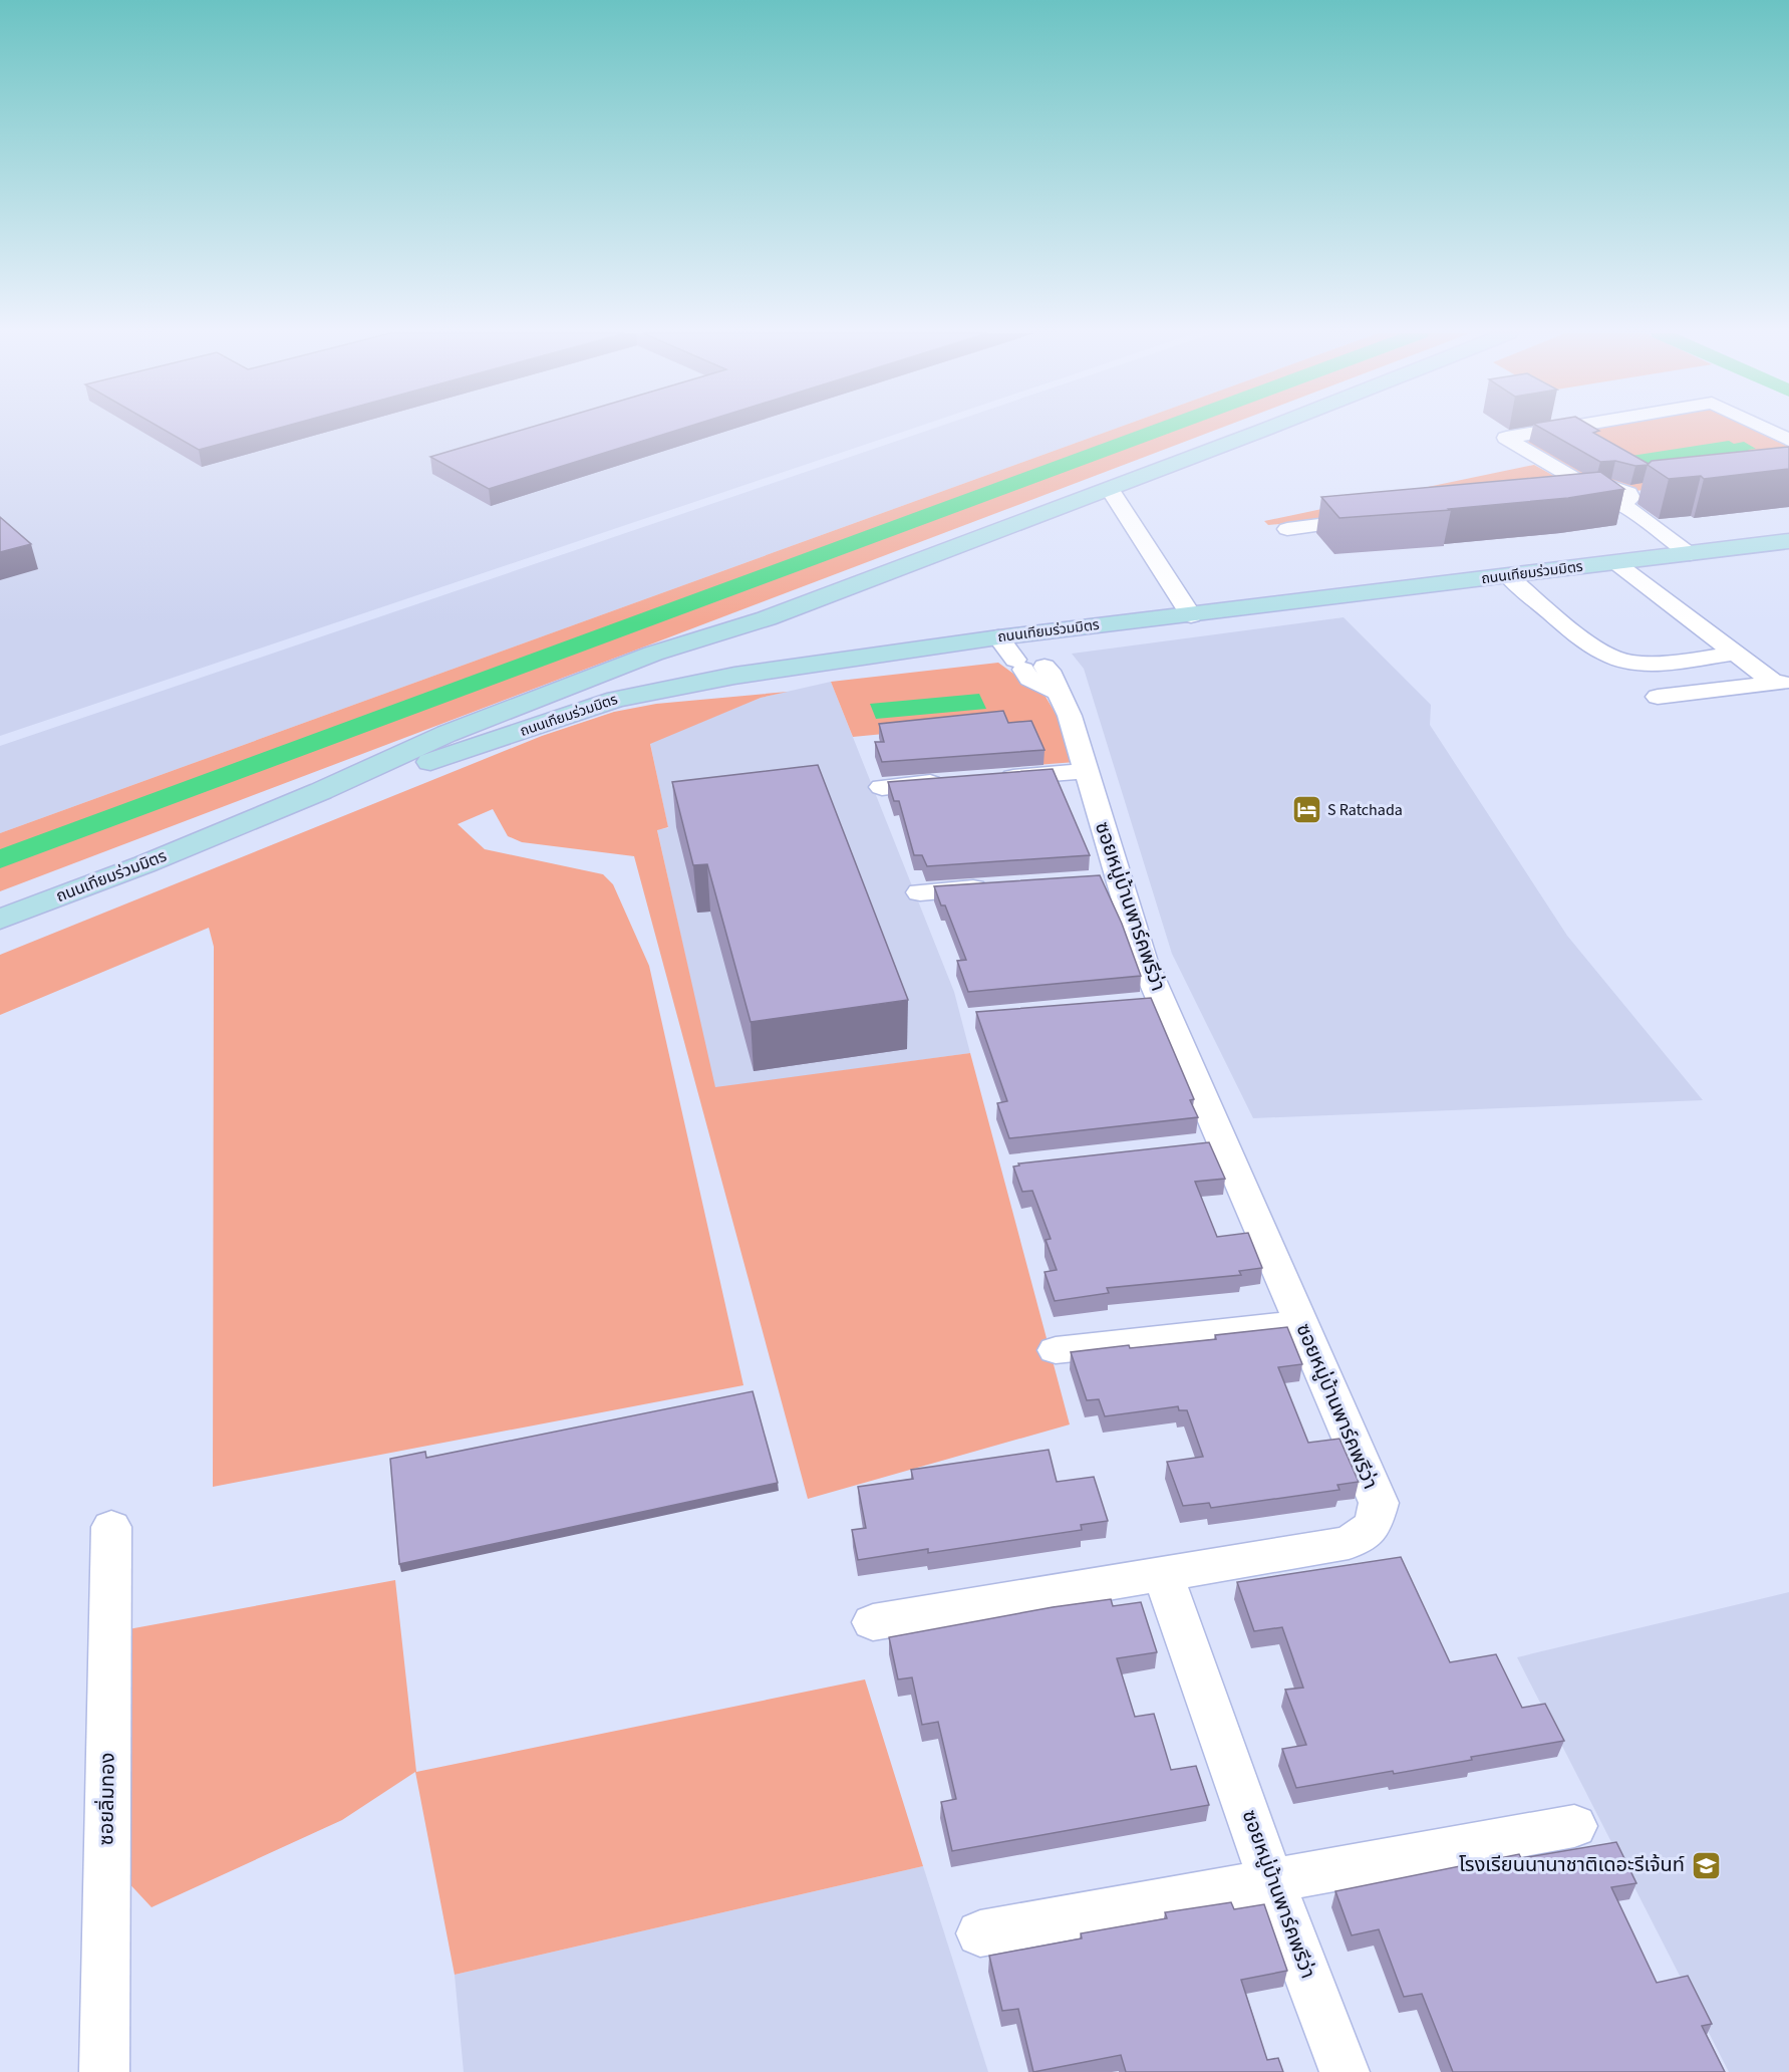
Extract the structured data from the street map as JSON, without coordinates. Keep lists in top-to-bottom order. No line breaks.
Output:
{"streets":{"street":["ถนนเทียมร่วมมิตร","ซอยหมู่บ้านพาร์คพรีว่า","ซอยลิ่มทอง"]},"crossings":[["ถนนเทียมร่วมมิตร","ซอยหมู่บ้านพาร์คพรีว่า"]],"places":{"hotel":["S Ratchada"],"school or university":["โรงเรียนนานาชาติเดอะรีเจ้นท์"]}}
